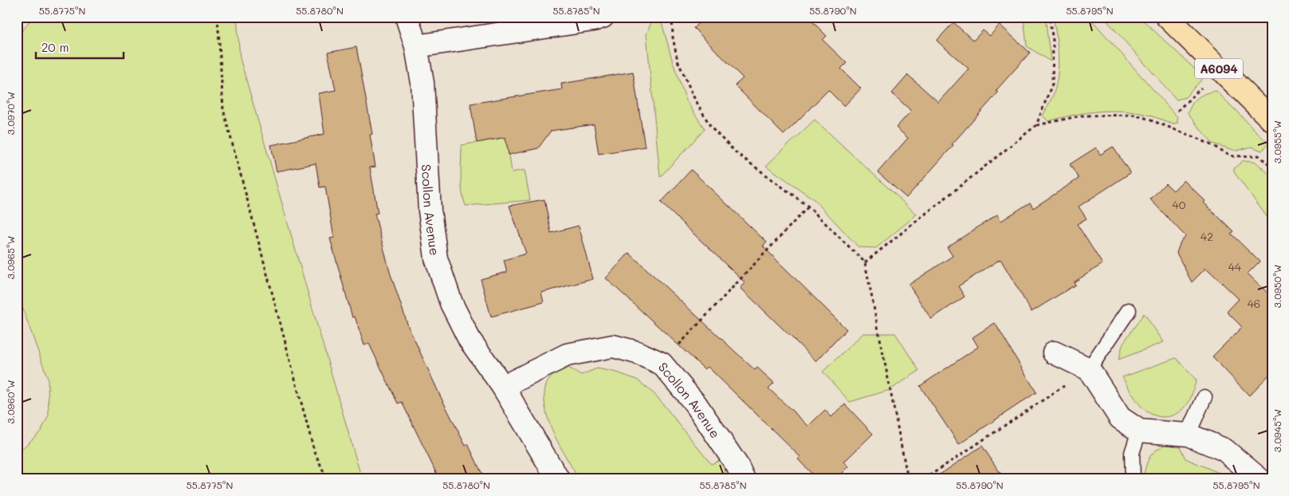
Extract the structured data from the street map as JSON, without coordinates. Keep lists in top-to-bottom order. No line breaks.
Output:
{"streets":{"main road":["A6094"],"street":["Scollon Avenue"]},"house_numbers":["40","42","44","46"],"scale_bar":"20 m","coordinates":["55.8775°N","55.8780°N","55.8785°N","55.8790°N","55.8795°N","3.0970°W","3.0955°W","3.0965°W","3.0950°W","3.0960°W","3.0945°W"]}
